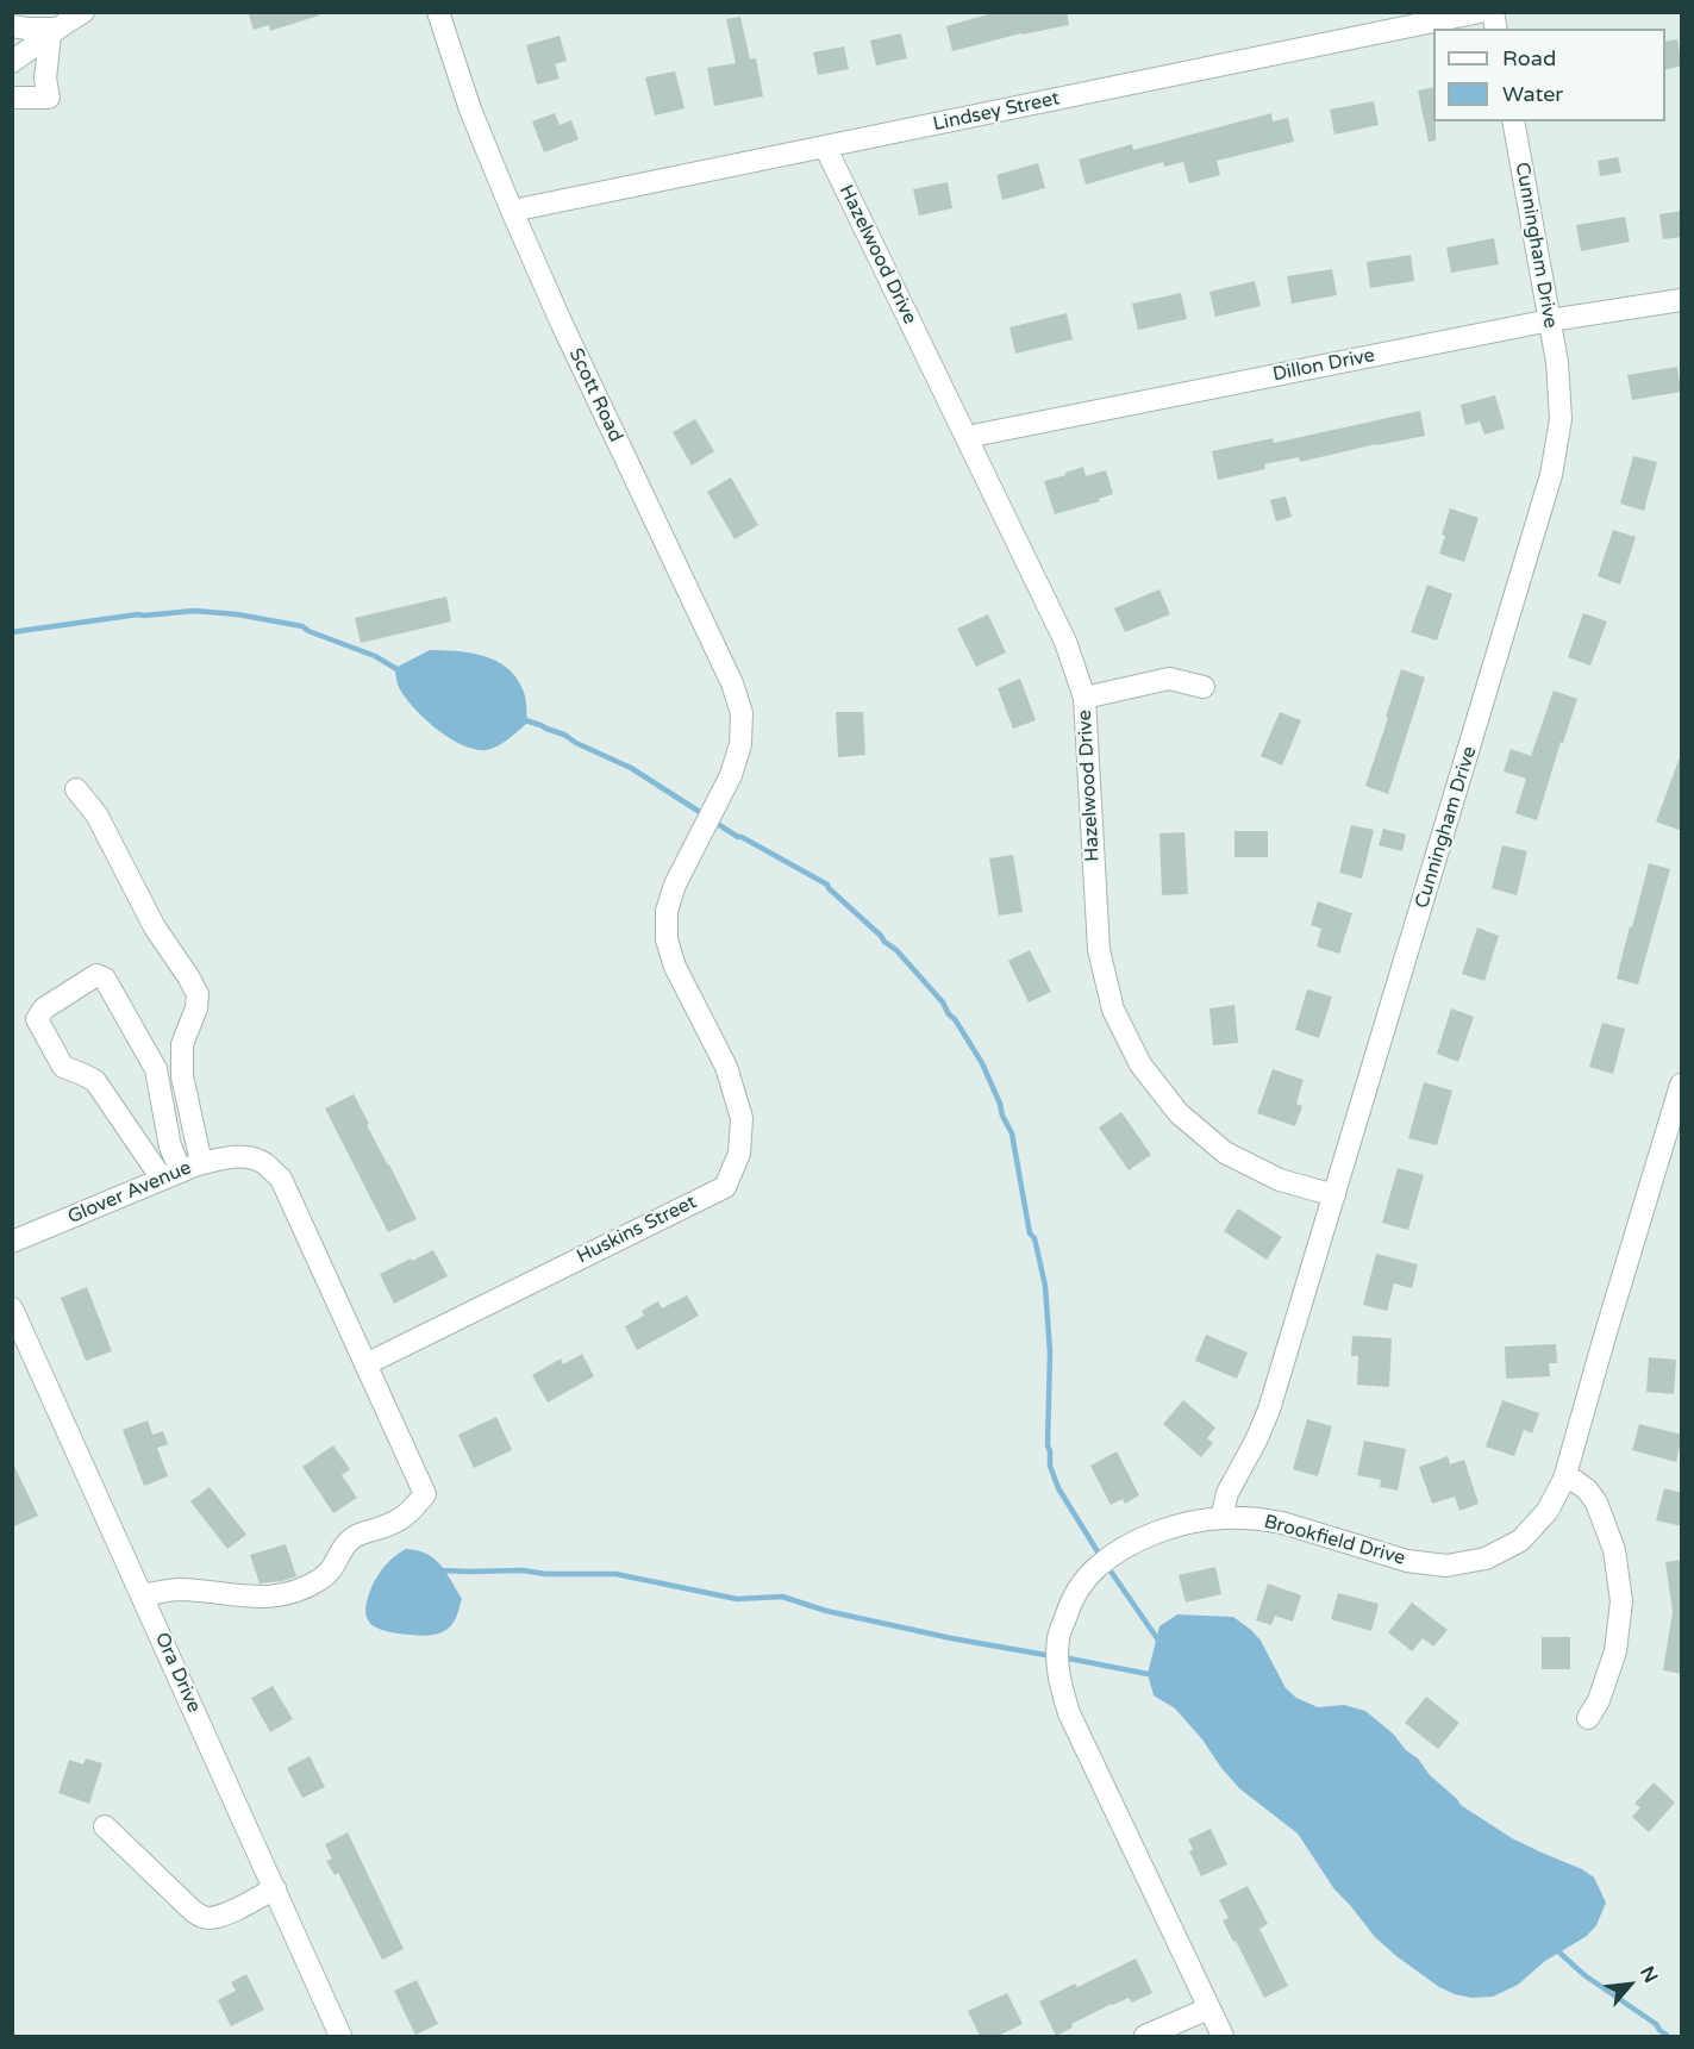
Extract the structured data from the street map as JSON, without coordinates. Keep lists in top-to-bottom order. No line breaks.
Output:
{"streets":{"street":["Lindsey Street","Cunningham Drive","Hazelwood Drive","Dillon Drive","Scott Road","Glover Avenue","Huskins Street","Brookfield Drive","Ora Drive"]},"crossings":[["Lindsey Street","Hazelwood Drive"],["Lindsey Street","Scott Road"],["Cunningham Drive","Hazelwood Drive"],["Cunningham Drive","Dillon Drive"],["Cunningham Drive","Brookfield Drive"],["Hazelwood Drive","Dillon Drive"],["Scott Road","Huskins Street"],["Glover Avenue","Huskins Street"]],"legend":["Road","Water"],"north":"top right"}
